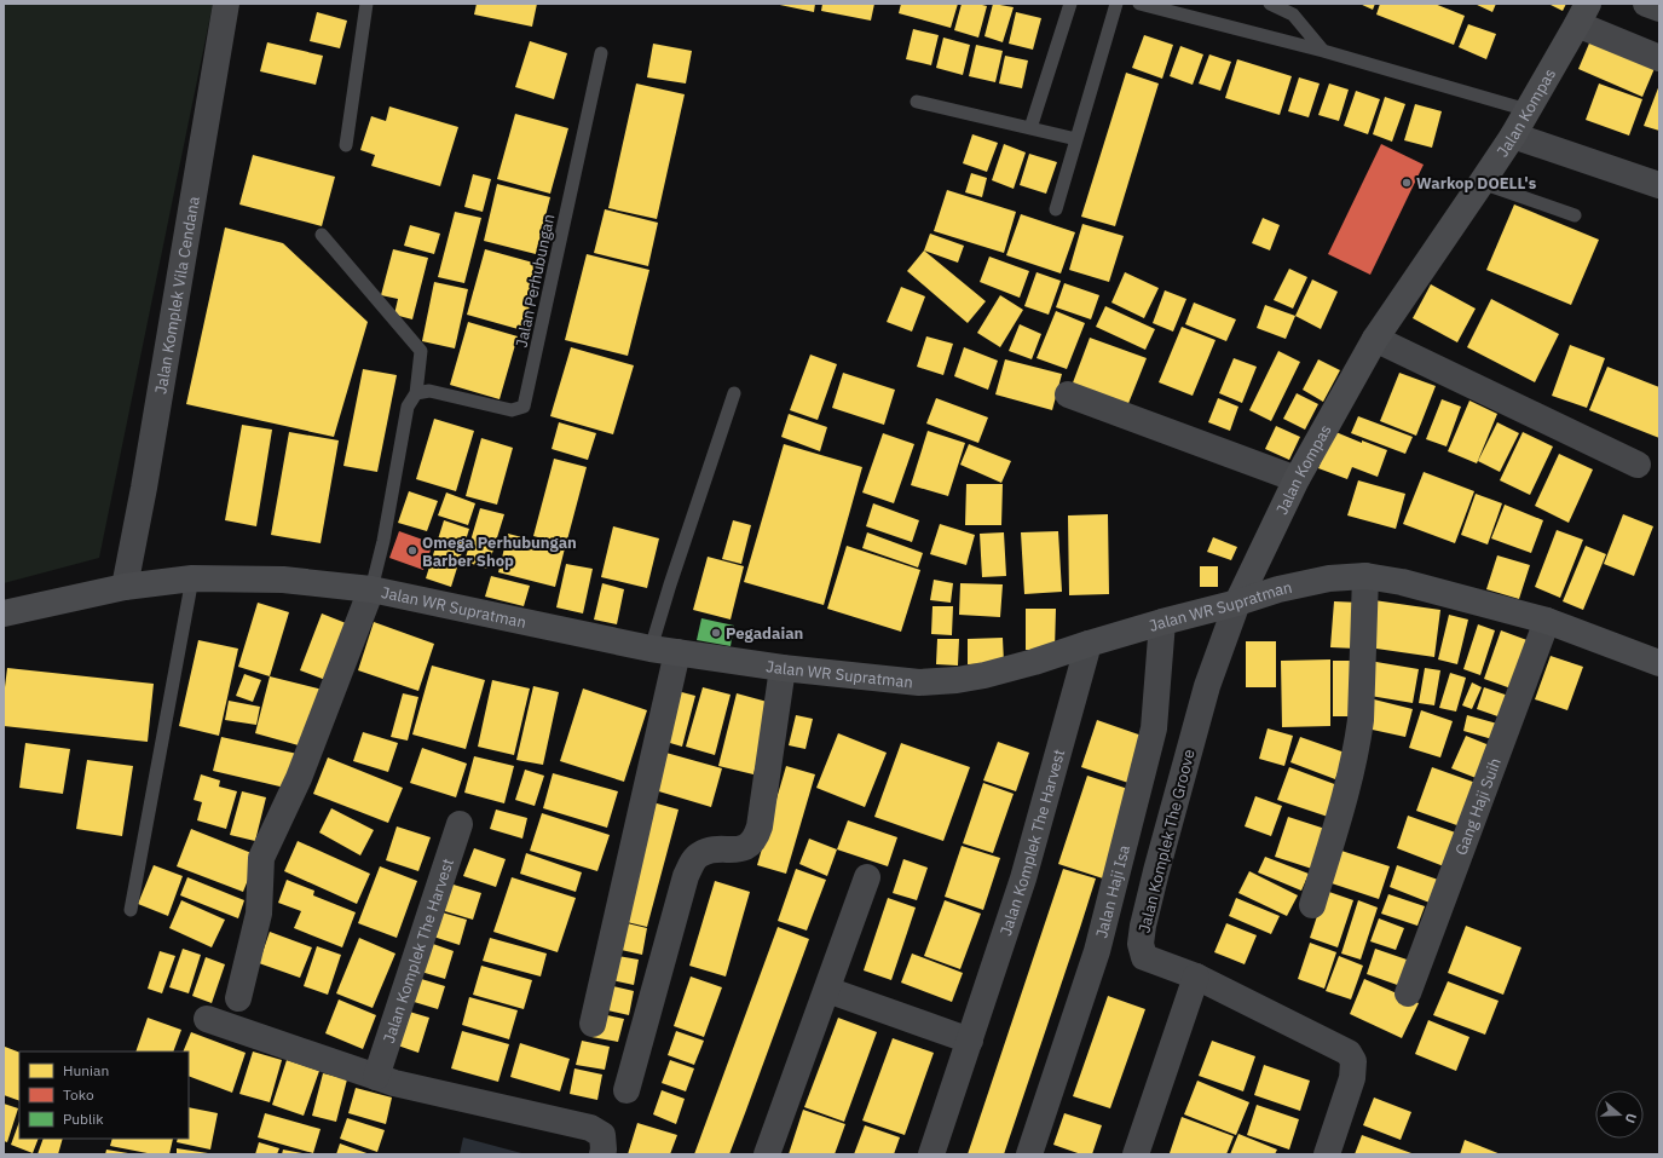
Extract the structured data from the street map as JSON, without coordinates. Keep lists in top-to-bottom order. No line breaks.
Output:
{"streets":{"main road":["Jalan Kompas","Jalan WR Supratman"],"street":["Jalan Komplek Vila Cendana","Gang Haji Suih","Jalan Komplek The Groove","Jalan Komplek The Harvest","Jalan Haji Isa"],"lane":["Jalan Perhubungan"]},"crossings":[["Jalan Kompas","Jalan WR Supratman"],["Jalan Kompas","Jalan Komplek The Groove"],["Jalan Komplek Vila Cendana","Jalan WR Supratman"],["Jalan WR Supratman","Gang Haji Suih"],["Jalan WR Supratman","Jalan Komplek The Groove"],["Jalan WR Supratman","Jalan Komplek The Harvest"],["Jalan WR Supratman","Jalan Haji Isa"]],"places":["Warkop DOELL's","Omega Perhubungan Barber Shop","Pegadaian"],"legend":["Hunian","Toko","Publik"],"north":"right"}
